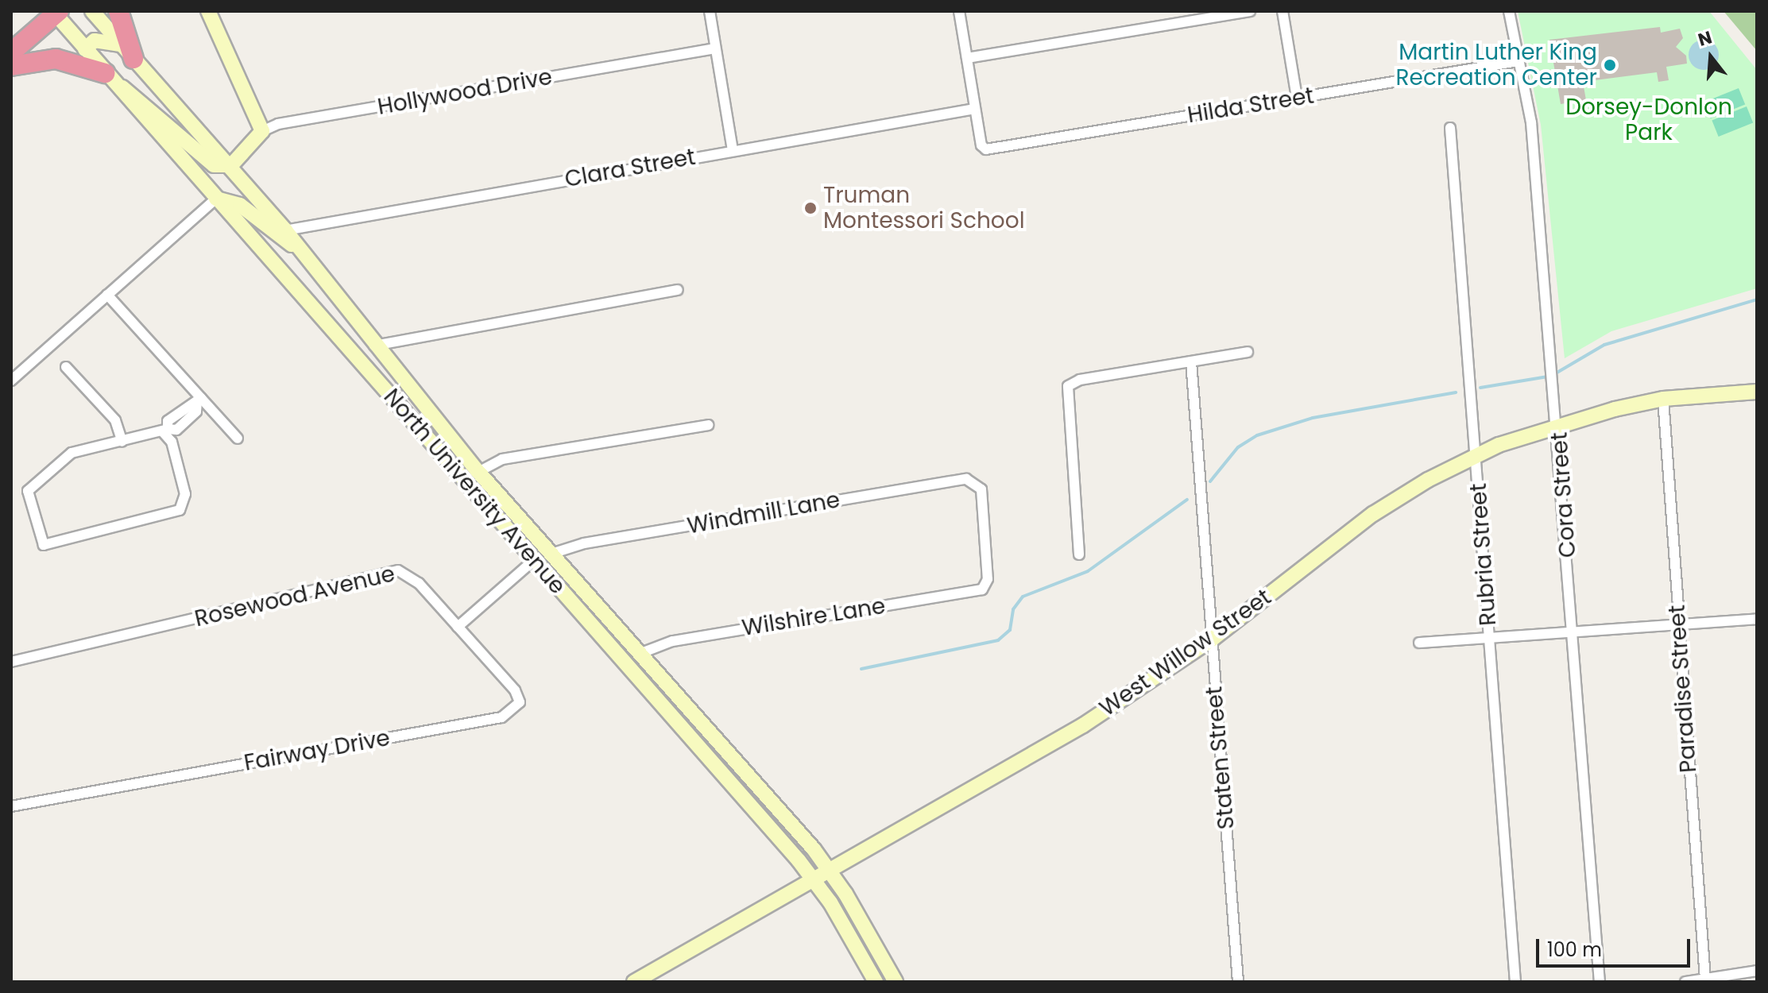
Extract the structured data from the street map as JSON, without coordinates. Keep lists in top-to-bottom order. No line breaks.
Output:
{"streets":{"main road":["North University Avenue","West Willow Street"],"street":["Hollywood Drive","Hilda Street","Clara Street","Cora Street","Windmill Lane","Rubria Street","Rosewood Avenue","Wilshire Lane","Paradise Street","Fairway Drive","Staten Street"]},"crossings":[["Hilda Street","Clara Street"],["Hilda Street","Cora Street"],["Clara Street","North University Avenue"],["North University Avenue","Windmill Lane"],["North University Avenue","Wilshire Lane"],["North University Avenue","West Willow Street"],["Cora Street","West Willow Street"],["Windmill Lane","Wilshire Lane"],["Rubria Street","West Willow Street"],["Rosewood Avenue","Fairway Drive"],["West Willow Street","Paradise Street"],["West Willow Street","Staten Street"]],"parks":["Dorsey-Donlon Park"],"places":["Martin Luther King Recreation Center","Truman Montessori School"],"scale_bar":"100 m","north":"top"}
